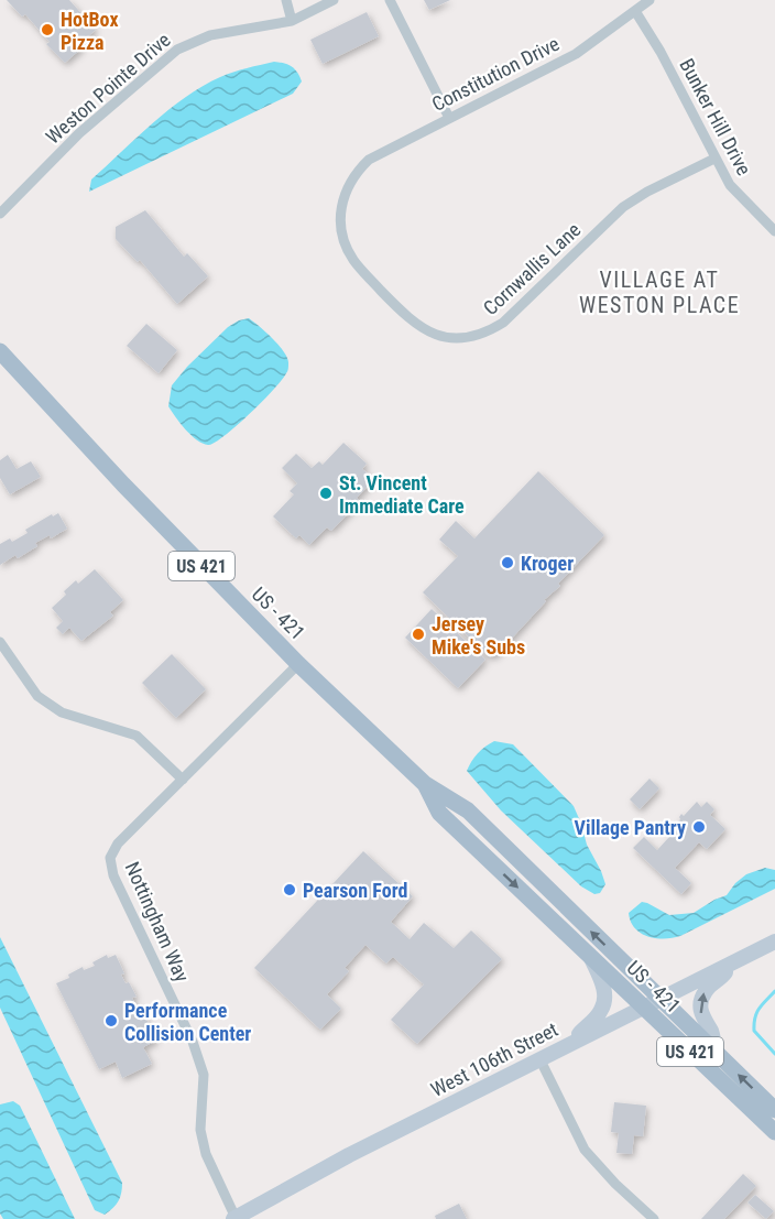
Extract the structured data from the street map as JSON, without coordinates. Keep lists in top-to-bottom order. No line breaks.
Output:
{"streets":{"main road":["US 421","US - 421"],"street":["Constitution Drive","Weston Pointe Drive","Bunker Hill Drive","Cornwallis Lane","Nottingham Way","West 106th Street"]},"crossings":[["Constitution Drive","Bunker Hill Drive"],["Constitution Drive","Cornwallis Lane"],["Bunker Hill Drive","Cornwallis Lane"],["US - 421","Nottingham Way"],["US - 421","West 106th Street"],["Nottingham Way","West 106th Street"]],"districts":["VILLAGE AT WESTON PLACE"],"places":["HotBox Pizza","St. Vincent Immediate Care","Kroger","Jersey Mike's Subs","Village Pantry","Pearson Ford","Performance Collision Center"]}
